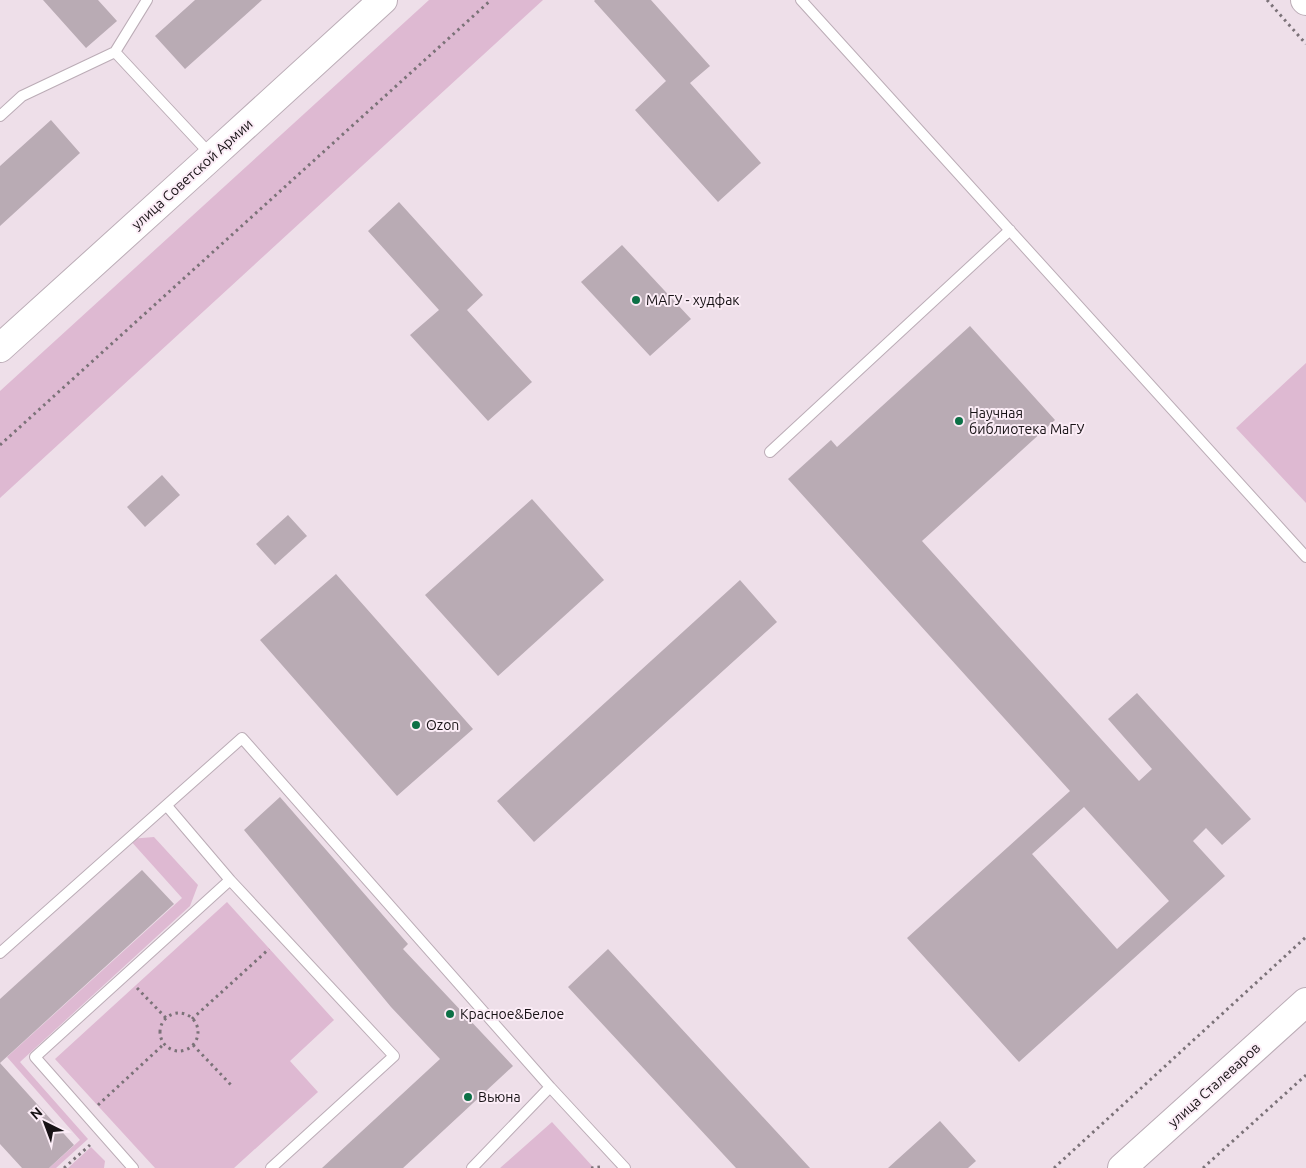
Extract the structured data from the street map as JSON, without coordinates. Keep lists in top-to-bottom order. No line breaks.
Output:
{"streets":{"main road":["улица Советской Армии","улица Сталеваров"]},"places":["МАГУ - худфак","Научная библиотека МаГУ","Ozon","Красное&Белое","Вьюна"],"north":"top left"}
